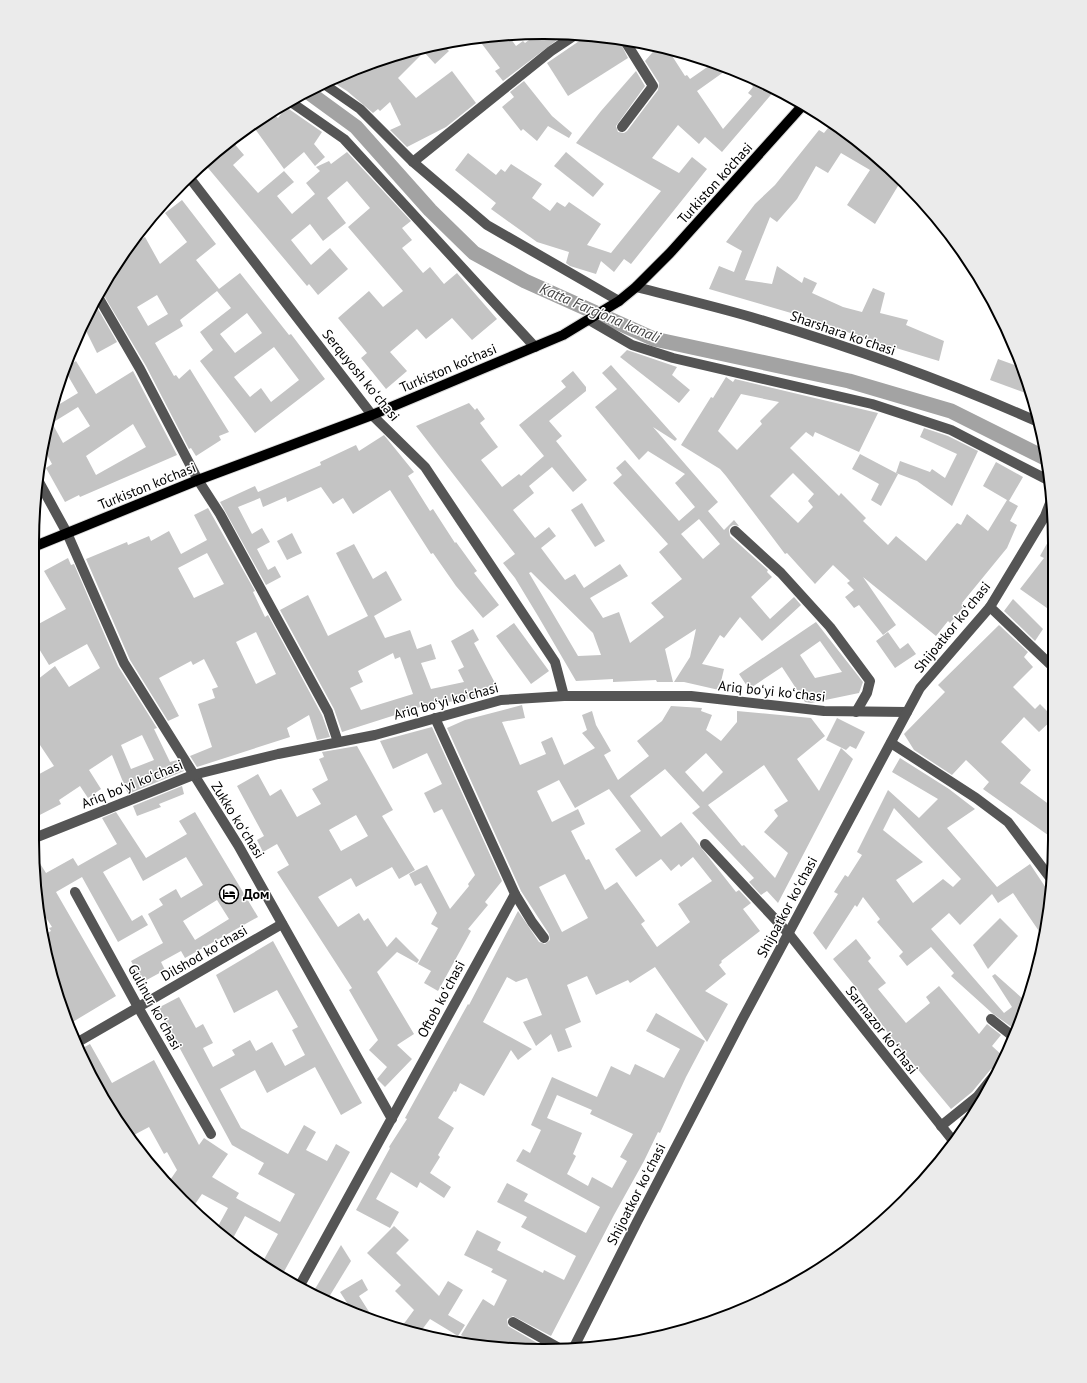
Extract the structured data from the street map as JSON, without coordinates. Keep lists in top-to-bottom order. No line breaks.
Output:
{"streets":{"main road":["Turkiston ko’chasi"],"street":["Sharshara koʻchasi","Serquyosh koʻchasi","Shijoatkor koʻchasi","Ariq boʻyi koʻchasi","Zukko koʻchasi","Dilshod koʻchasi","Oftob koʻchasi","Gulinur koʻchasi","Sarmazor koʻchasi"]},"crossings":[["Turkiston ko’chasi","Sharshara koʻchasi"],["Turkiston ko’chasi","Serquyosh koʻchasi"],["Turkiston ko’chasi","Zukko koʻchasi"],["Serquyosh koʻchasi","Ariq boʻyi koʻchasi"],["Shijoatkor koʻchasi","Ariq boʻyi koʻchasi"],["Shijoatkor koʻchasi","Sarmazor koʻchasi"],["Ariq boʻyi koʻchasi","Zukko koʻchasi"],["Zukko koʻchasi","Dilshod koʻchasi"],["Zukko koʻchasi","Oftob koʻchasi"],["Dilshod koʻchasi","Gulinur koʻchasi"]],"water":["Katta Farg'ona kanali"],"places":{"hotel":["Дом"]}}
